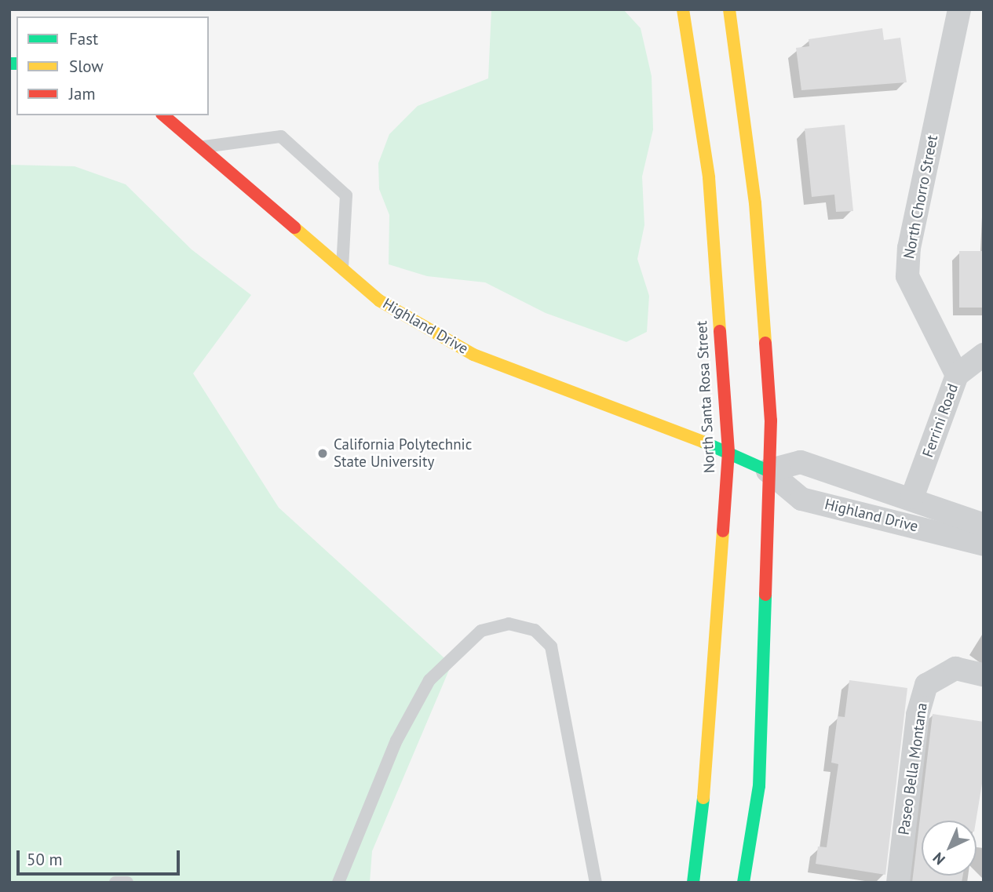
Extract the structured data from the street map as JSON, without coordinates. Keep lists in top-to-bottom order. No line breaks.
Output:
{"streets":{"main road":["Highland Drive","North Santa Rosa Street"],"street":["North Chorro Street","Ferrini Road","Paseo Bella Montana"]},"crossings":[["North Chorro Street","Ferrini Road"],["Highland Drive","North Santa Rosa Street"],["Highland Drive","Ferrini Road"]],"places":["California Polytechnic State University"],"legend":["Fast","Slow","Jam"],"scale_bar":"50 m","north":"bottom left"}
